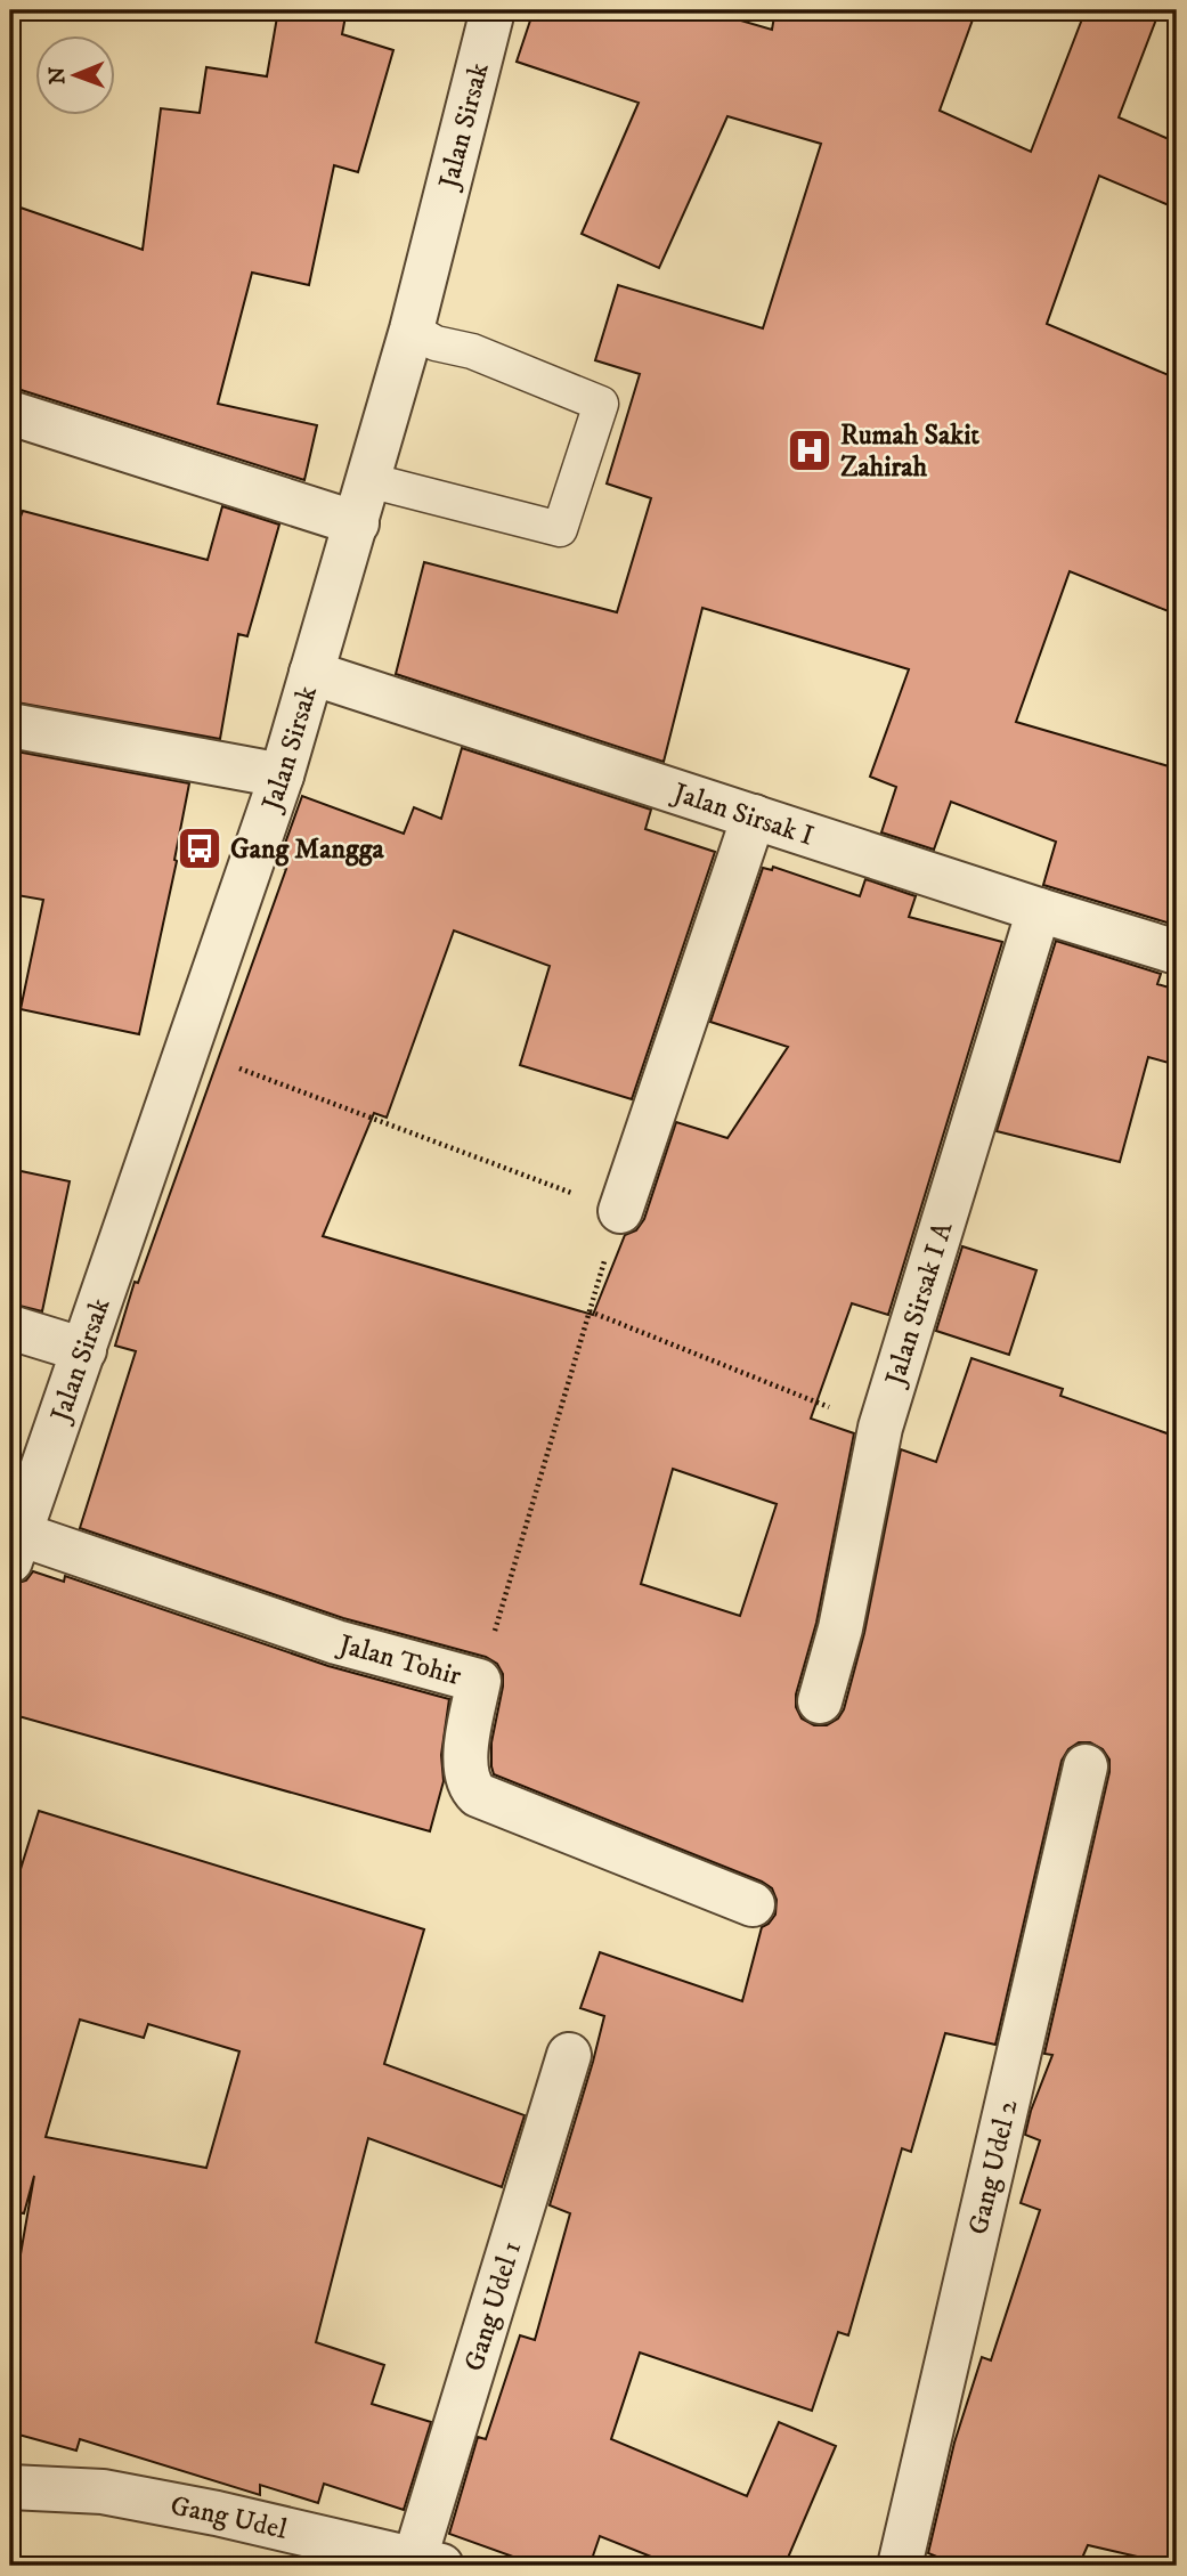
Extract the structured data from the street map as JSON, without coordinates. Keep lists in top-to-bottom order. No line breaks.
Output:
{"streets":{"street":["Jalan Sirsak","Jalan Sirsak I","Jalan Sirsak I A","Jalan Tohir","Gang Udel 2","Gang Udel 1","Gang Udel"]},"crossings":[["Jalan Sirsak","Jalan Sirsak I"],["Jalan Sirsak","Jalan Tohir"],["Jalan Sirsak I","Jalan Sirsak I A"],["Gang Udel 1","Gang Udel"]],"places":{"hospital":["Rumah Sakit Zahirah"],"bus stop":["Gang Mangga"]},"north":"left"}
